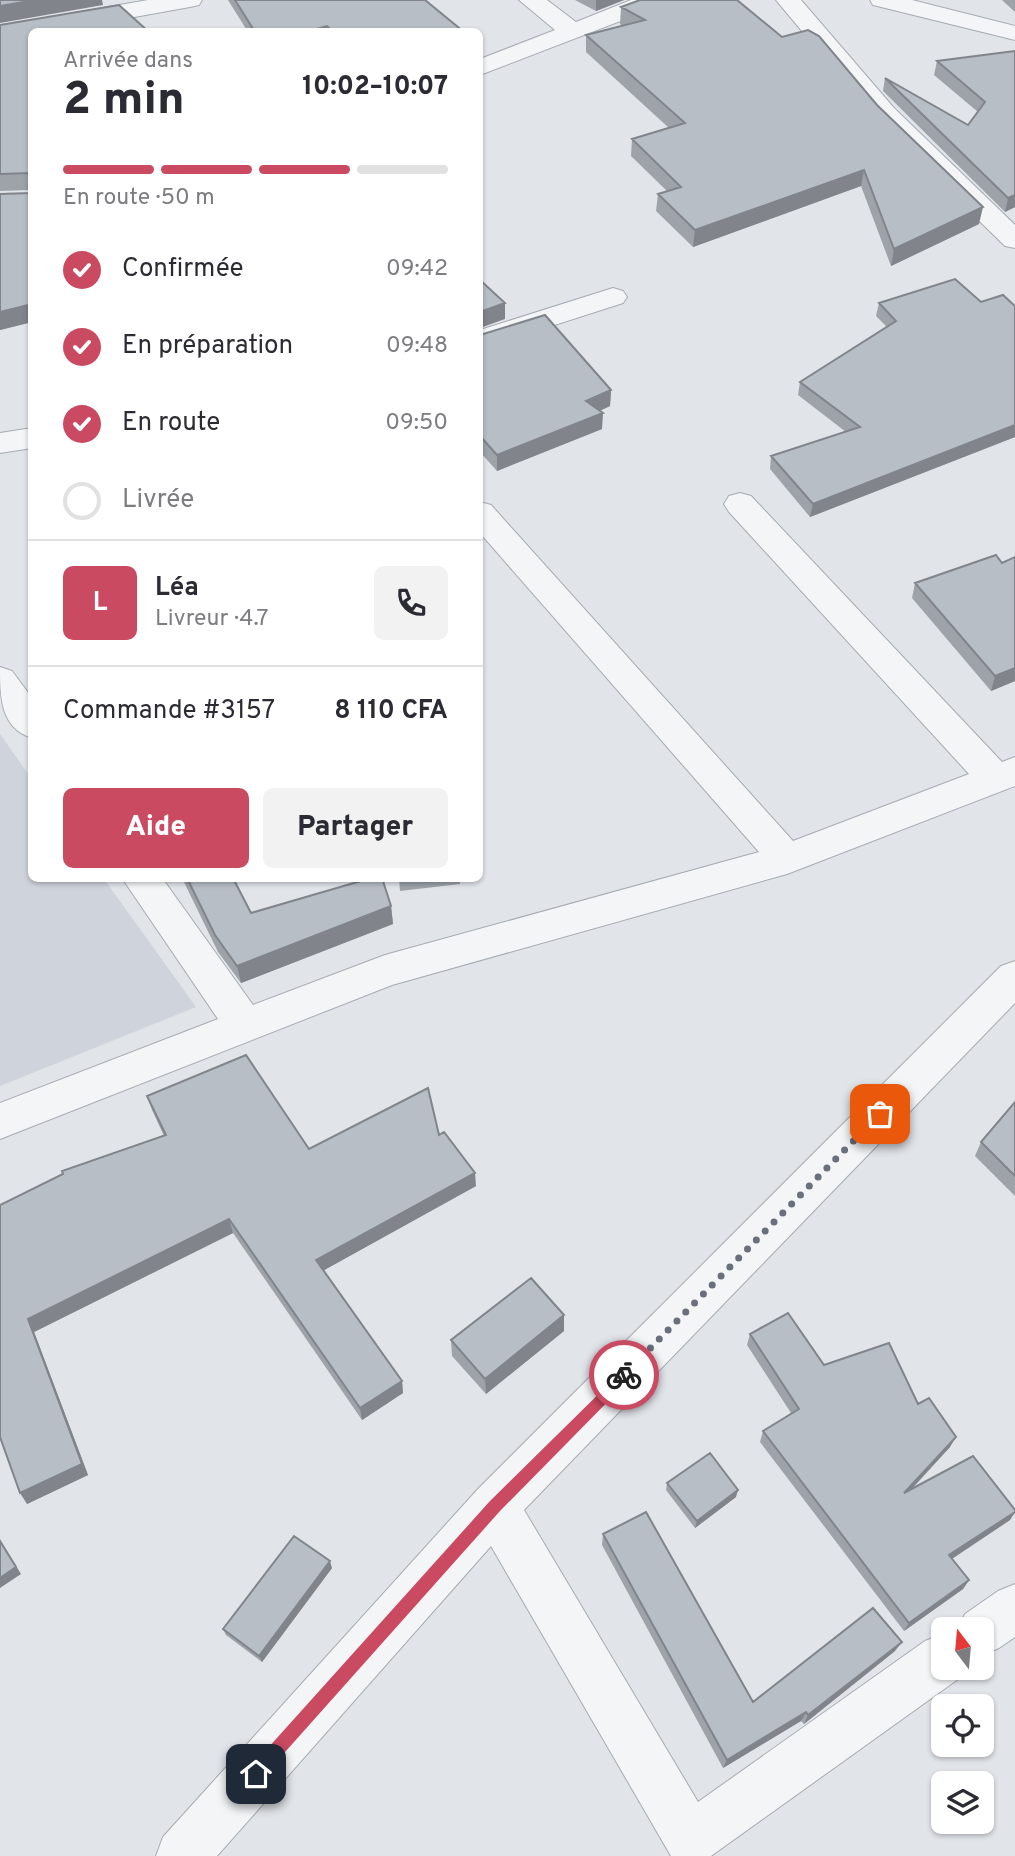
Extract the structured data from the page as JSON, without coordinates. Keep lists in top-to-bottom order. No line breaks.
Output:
{"north":"top","page":{"heading":["2 min","Arrivée dans","10:02–10:07"],"panel":["Léa","Livreur · 4.7","Commande #3157","8 110 CFA"],"bar":"En route · 50 m","list":[["Confirmée","09:42"],["En préparation","09:48"],["En route","09:50"],"Livrée"],"round":"L","buttons":["Aide","Partager"]}}
